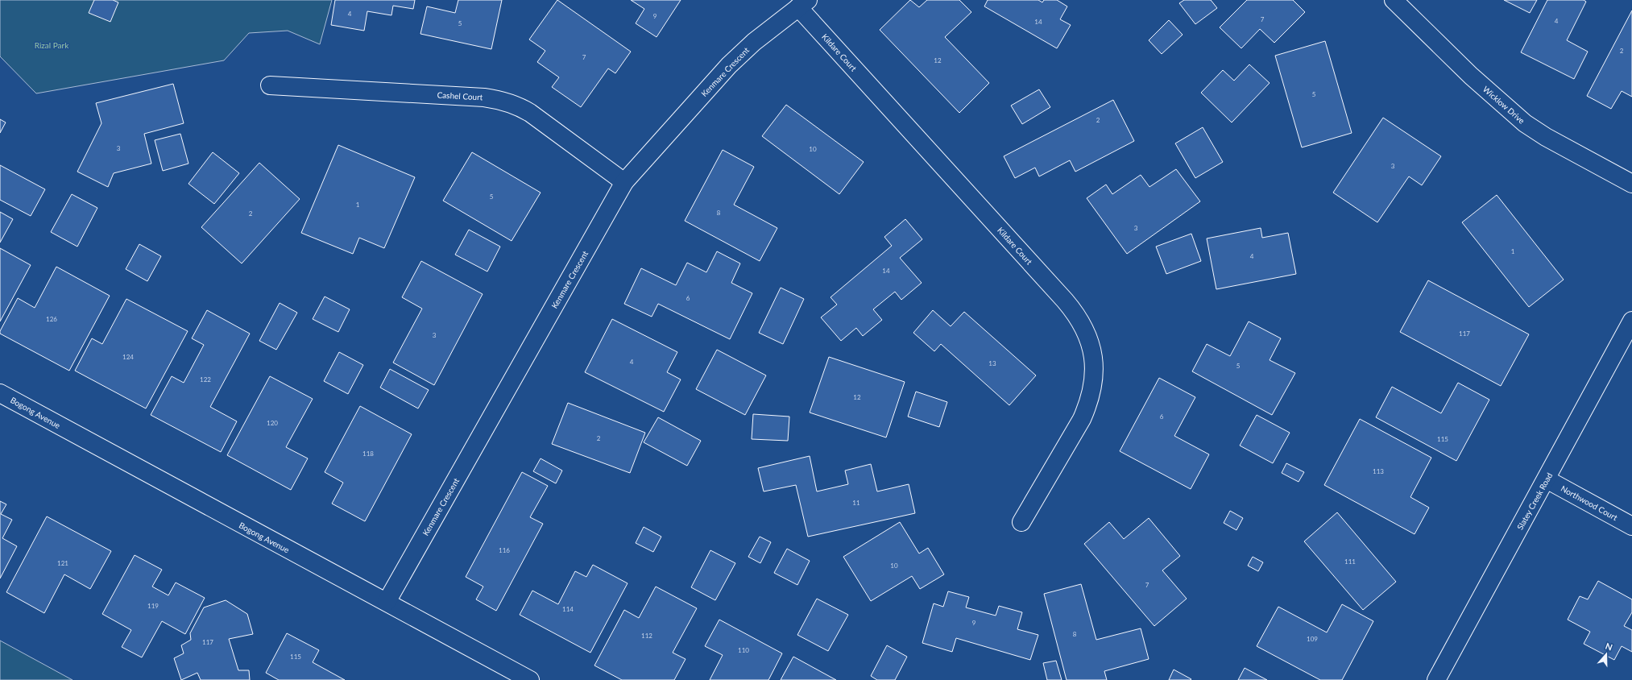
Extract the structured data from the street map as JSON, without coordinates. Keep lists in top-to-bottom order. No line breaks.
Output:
{"streets":{"street":["Kildare Court","Kenmare Crescent","Cashel Court","Wicklow Drive","Bogong Avenue","Slatey Creek Road","Northwood Court"]},"crossings":[["Kildare Court","Kenmare Crescent"],["Kenmare Crescent","Cashel Court"],["Kenmare Crescent","Bogong Avenue"],["Slatey Creek Road","Northwood Court"]],"parks":["Rizal Park"],"house_numbers":["4","9","7","4","14","5","2","7","12","5","2","3","10","3","5","1","8","2","3","1","4","14","6","126","117","3","124","4","13","5","122","12","6","120","2","115","118","113","11","116","111","121","10","7","119","114","9","8","112","109","117","110","115"],"north":"top"}
